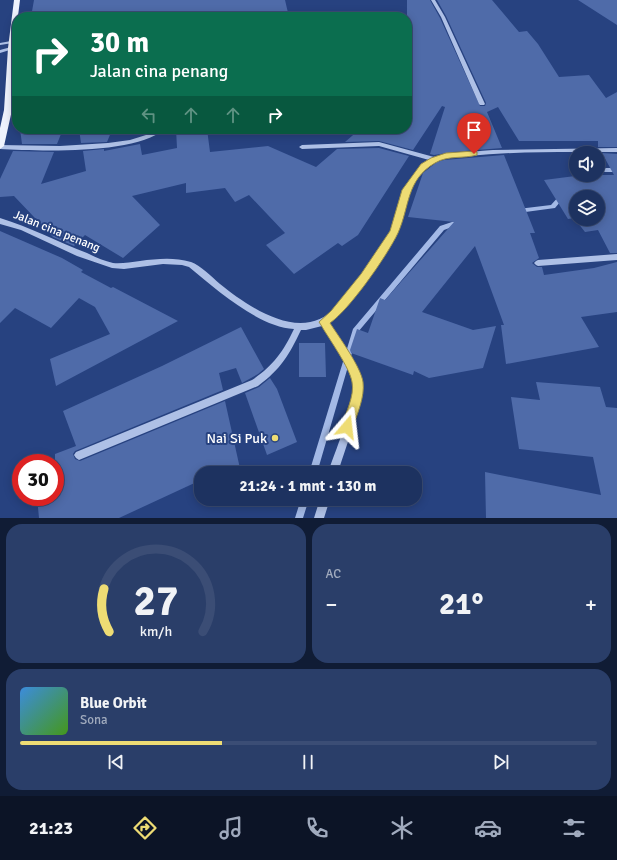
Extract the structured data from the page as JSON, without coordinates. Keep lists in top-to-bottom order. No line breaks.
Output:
{"streets":{"street":["Jalan cina penang"]},"places":["Nai Si Puk"],"page":{"turn":["30 m","Jalan cina penang"],"limit":"30","trip":"21:24 · 1 mnt · 130 m","tile":"AC","heat":["−","21°","+"],"song":["Blue Orbit","Sona"],"tabs":"21:23","gauge":["27","km/h"]}}
